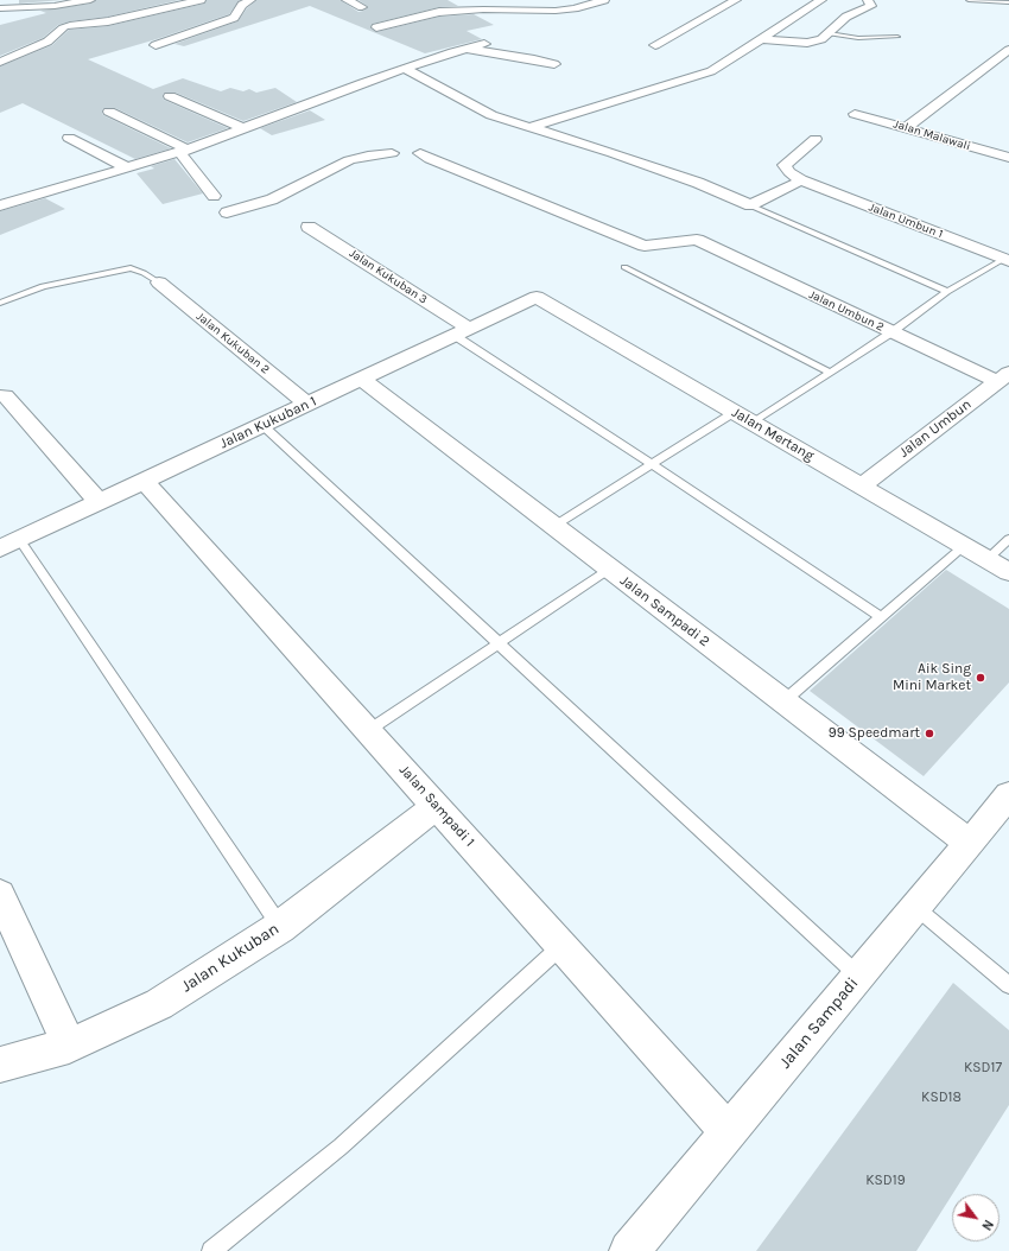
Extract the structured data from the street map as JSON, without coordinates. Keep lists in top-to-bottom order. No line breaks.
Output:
{"streets":{"street":["Jalan Malawali","Jalan Umbun 1","Jalan Kukuban 3","Jalan Umbun 2","Jalan Kukuban 2","Jalan Kukuban 1","Jalan Umbun","Jalan Mertang","Jalan Sampadi 2","Jalan Sampadi 1","Jalan Kukuban","Jalan Sampadi"]},"crossings":[["Jalan Kukuban 3","Jalan Kukuban 1"],["Jalan Umbun 2","Jalan Umbun"],["Jalan Kukuban 2","Jalan Kukuban 1"],["Jalan Kukuban 1","Jalan Mertang"],["Jalan Kukuban 1","Jalan Sampadi 2"],["Jalan Kukuban 1","Jalan Sampadi 1"],["Jalan Umbun","Jalan Mertang"],["Jalan Sampadi 2","Jalan Sampadi"],["Jalan Sampadi 1","Jalan Kukuban"],["Jalan Sampadi 1","Jalan Sampadi"]],"places":["Aik Sing Mini Market","99 Speedmart"],"house_numbers":["KSD17","KSD18","KSD19"],"north":"bottom right"}
